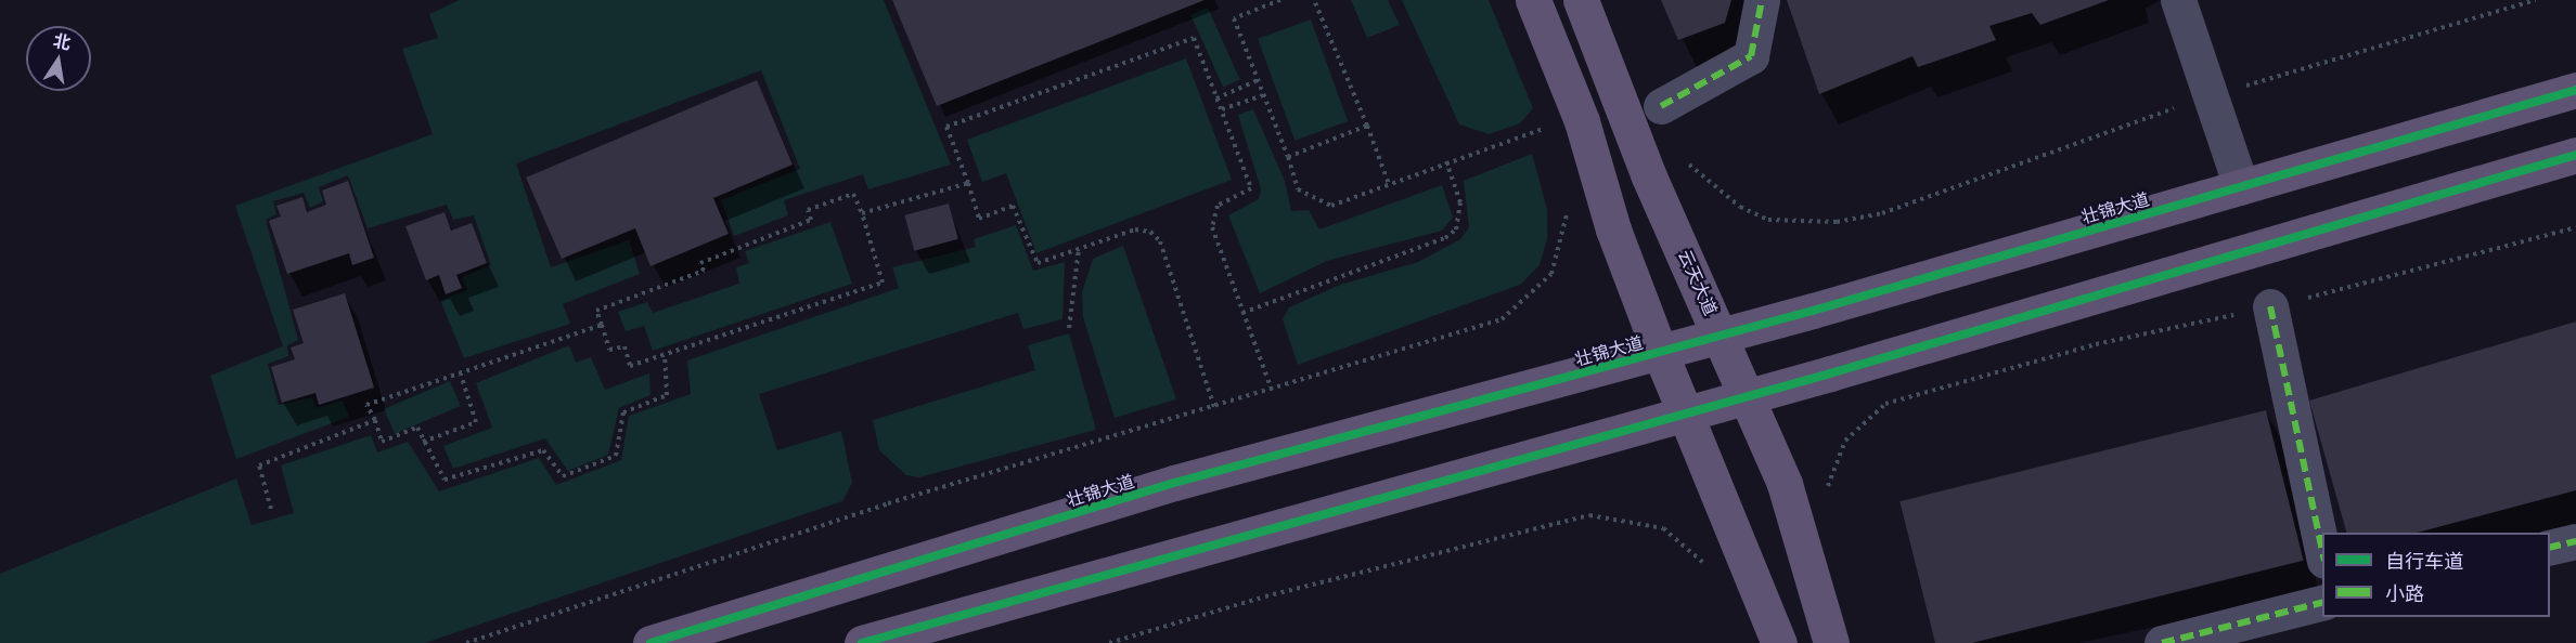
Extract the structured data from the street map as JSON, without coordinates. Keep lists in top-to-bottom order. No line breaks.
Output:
{"streets":{"main road":["壮锦大道","云天大道"]},"crossings":[["壮锦大道","云天大道"]],"legend":["自行车道","小路"],"north":"top"}
